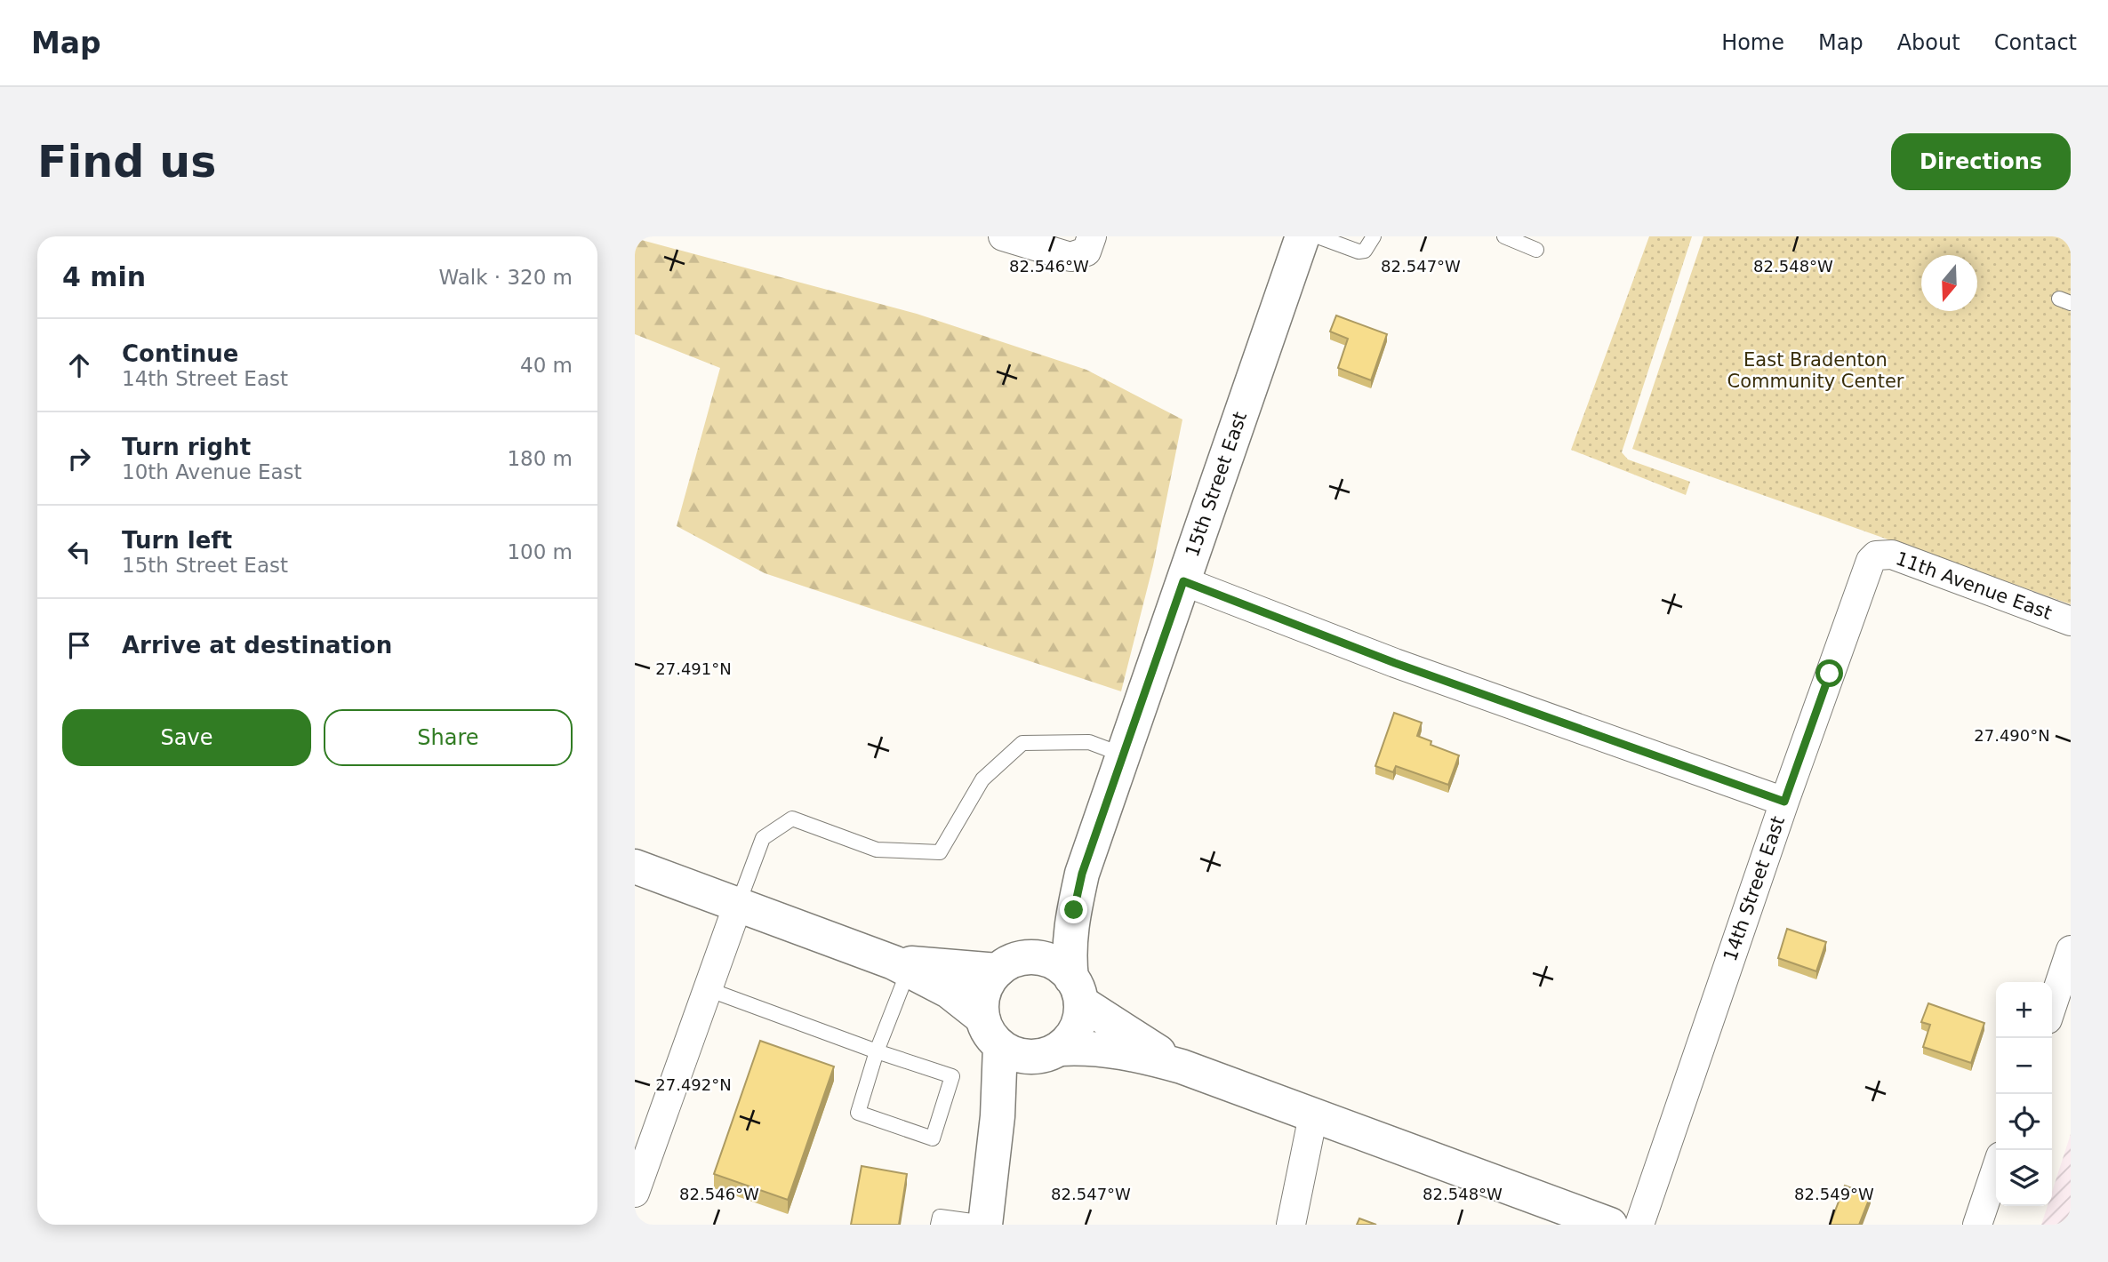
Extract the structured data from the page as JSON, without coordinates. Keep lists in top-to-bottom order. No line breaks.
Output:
{"streets":{"main road":["15th Street East"],"street":["11th Avenue East","14th Street East"]},"crossings":[["11th Avenue East","14th Street East"]],"parks":["East Bradenton Community Center"],"north":"bottom","page":{"header":"Map","nav":["Home","Map","About","Contact"],"buttons":["Directions",["Save","Share"]],"title":"Find us","heading":["4 min","Walk · 320 m"],"list":[["Continue","14th Street East","40 m"],["Turn right","10th Avenue East","180 m"],["Turn left","15th Street East","100 m"],"Arrive at destination"],"map_buttons":["+","−"]},"coordinates":["82.546°W","82.547°W","82.548°W","27.491°N","27.490°N","27.492°N","82.549°W"]}
